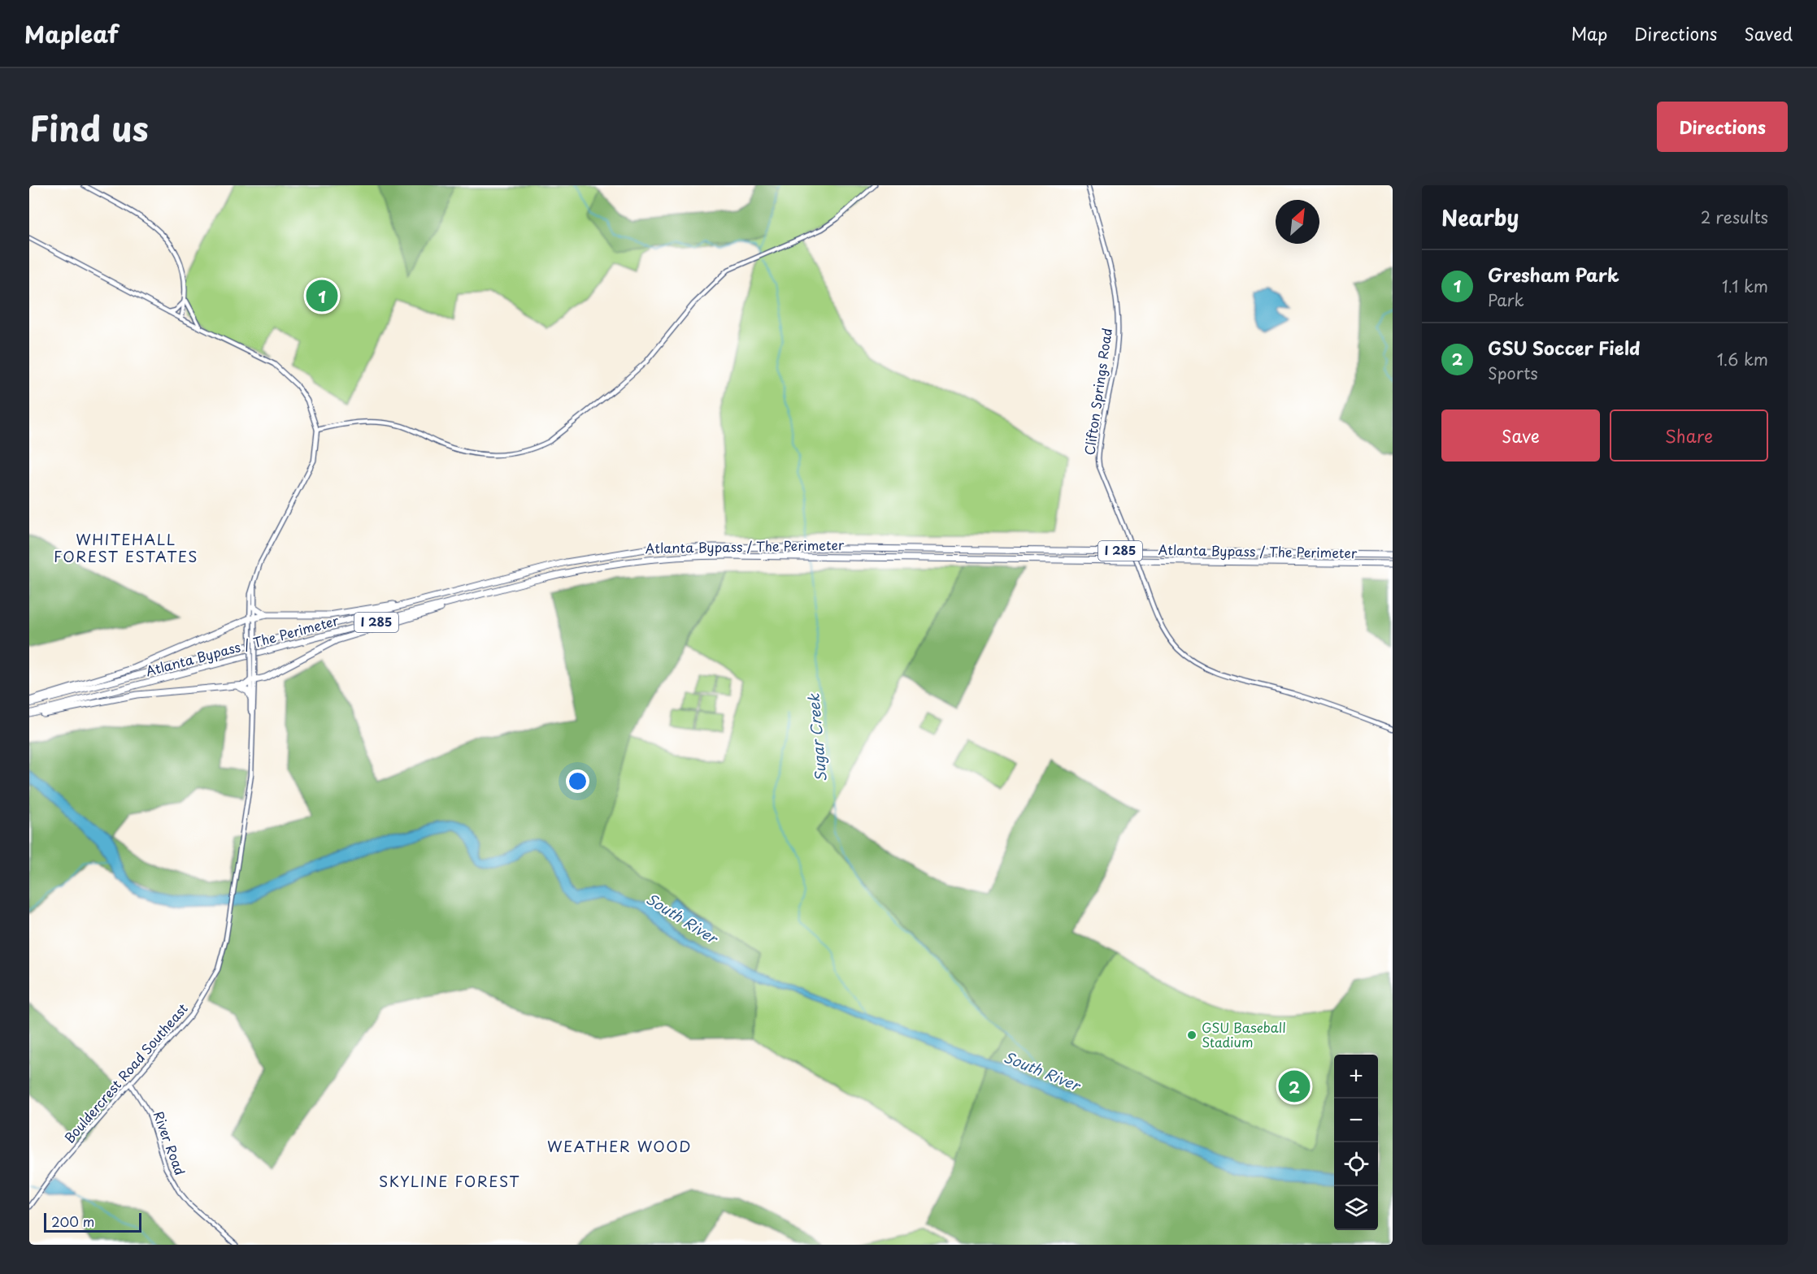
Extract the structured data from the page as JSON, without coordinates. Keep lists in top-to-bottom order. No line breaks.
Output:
{"streets":{"highway":["Atlanta Bypass / The Perimeter","I 285"],"street":["Clifton Springs Road","Bouldercrest Road Southeast","River Road"]},"crossings":[["Bouldercrest Road Southeast","River Road"]],"districts":["WHITEHALL FOREST ESTATES","WEATHER WOOD","SKYLINE FOREST"],"water":["Sugar Creek","South River"],"places":["GSU Baseball Stadium"],"scale_bar":"200 m","north":"top right","page":{"header":"Mapleaf","nav":["Map","Directions","Saved"],"title":"Find us","buttons":["Directions",["Save","Share"]],"heading":["Nearby","2 results"],"list":[{"mark":"1","name":"Gresham Park","note":"Park","value":"1.1 km"},{"mark":"2","name":"GSU Soccer Field","note":"Sports","value":"1.6 km"}],"pins":["1","2"],"map_buttons":["+","−"],"scale":"200 m"}}
